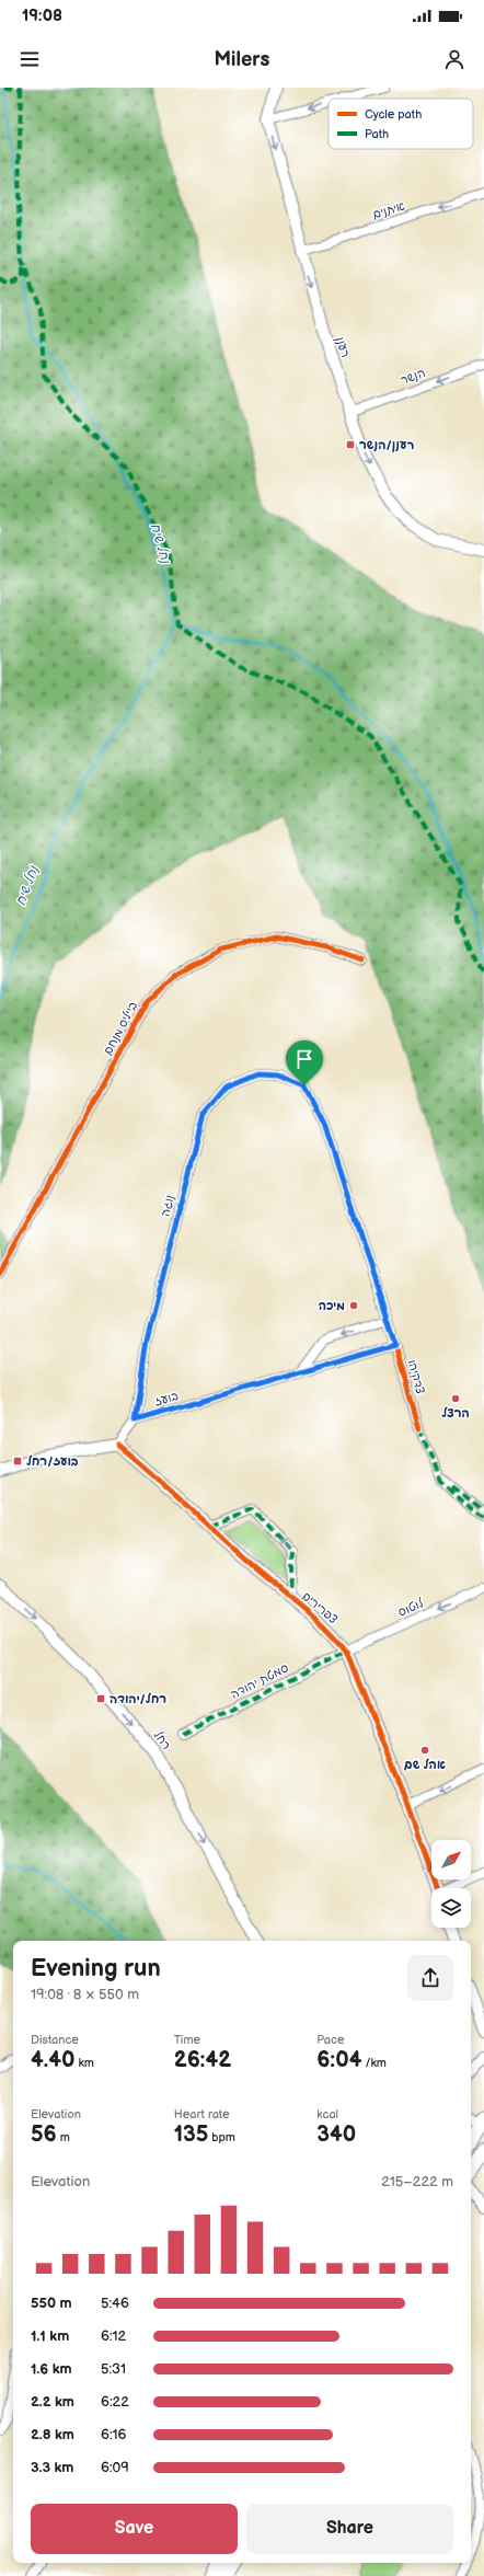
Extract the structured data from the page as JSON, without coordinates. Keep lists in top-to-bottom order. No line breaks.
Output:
{"streets":{"street":["איתנים","רענן","הנשר","בייליס מנחם","נוגה","צדקיהו","בועז","צפרירים","לוטוס","סמטת יהודה","רחל"]},"crossings":[["איתנים","רענן"],["רענן","הנשר"],["נוגה","צדקיהו"],["נוגה","בועז"],["צדקיהו","בועז"],["צפרירים","לוטוס"],["צפרירים","סמטת יהודה"],["לוטוס","סמטת יהודה"]],"one_way":["איתנים","רענן","הנשר","לוטוס","רחל"],"water":["נחל שיח"],"places":{"transit":["רענן/הנשר","בועז/רחל","רחל/יהודה"],"other":["מיכה","הרצל","אהל שם"]},"legend":["Cycle path","Path"],"north":"top right","page":{"status":"19:08","header":"Milers","heading":["Evening run","19:08 · 8 × 550 m"],"stats":[["Distance","4.40 km"],["Time","26:42"],["Pace","6:04 /km"],["Elevation","56 m"],["Heart rate","135 bpm"],["kcal","340"]],"chart":["Elevation","215–222 m"],"list":[{"name":"550 m","note":"5:46"},{"name":"1.1 km","note":"6:12"},{"name":"1.6 km","note":"5:31"},{"name":"2.2 km","note":"6:22"},{"name":"2.8 km","note":"6:16"},{"name":"3.3 km","note":"6:09"}],"buttons":["Save","Share"]}}
